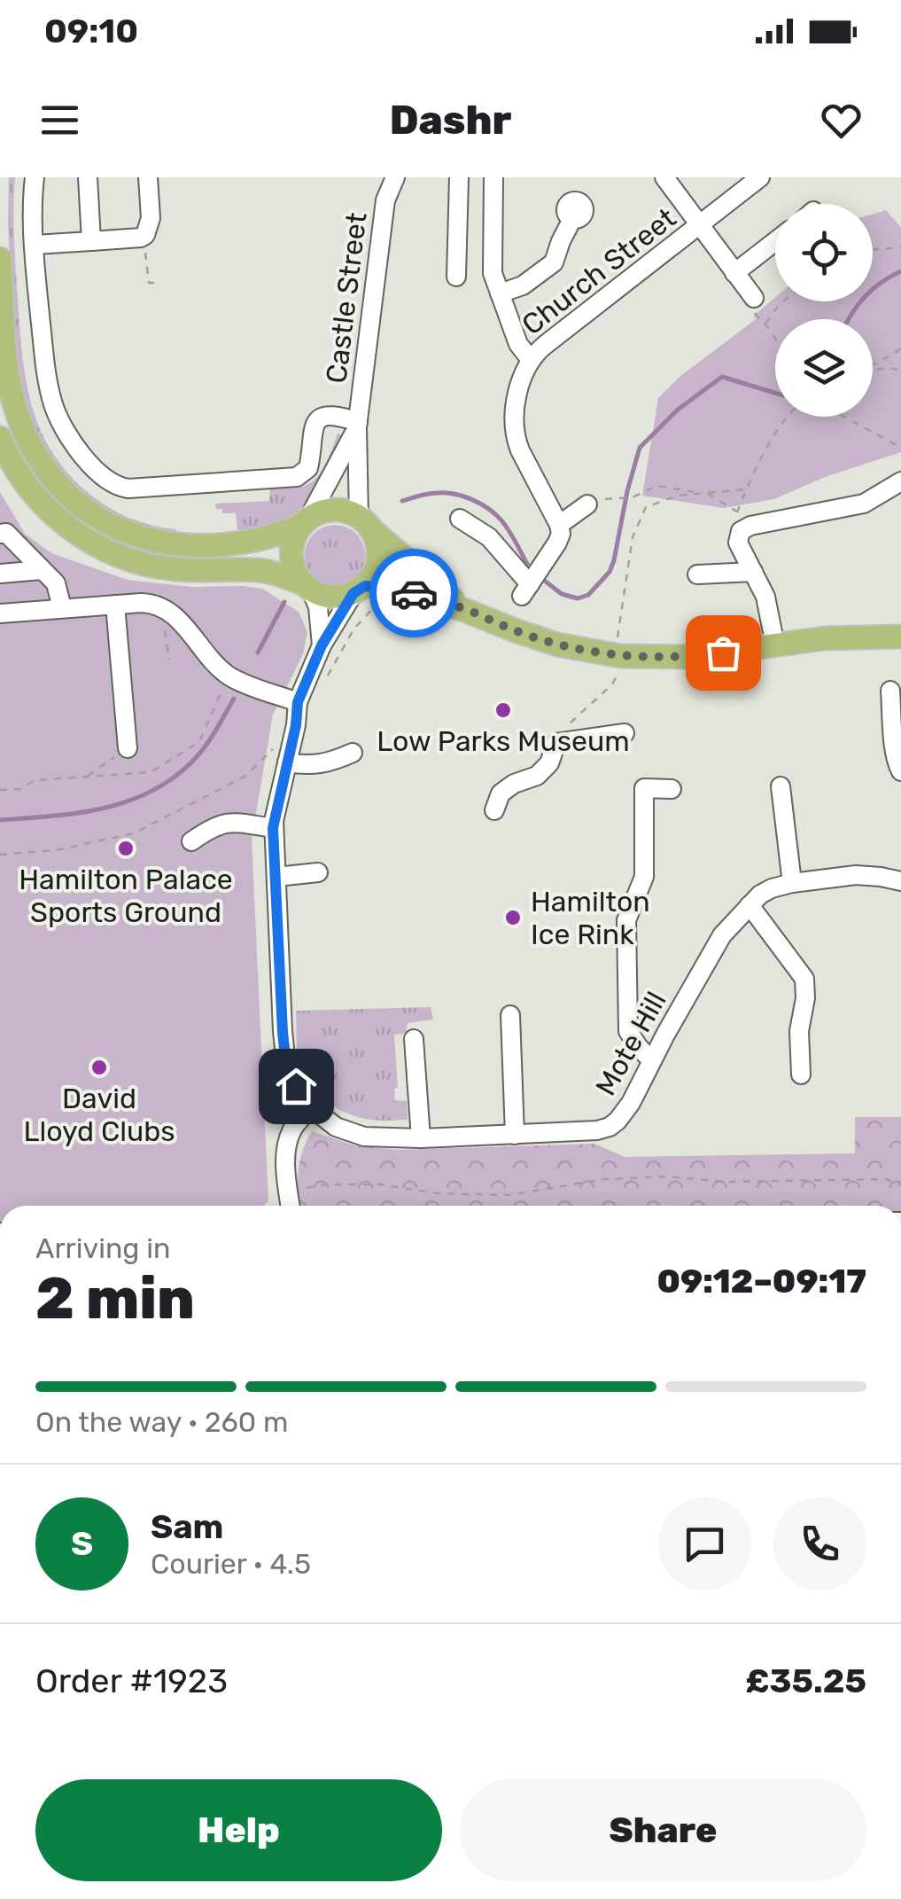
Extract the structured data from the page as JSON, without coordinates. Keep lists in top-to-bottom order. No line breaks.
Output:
{"streets":{"street":["Church Street","Castle Street","Mote Hill"]},"crossings":[["Castle Street","Mote Hill"]],"places":["Low Parks Museum","Hamilton Palace Sports Ground","Hamilton Ice Rink","David Lloyd Clubs"],"page":{"status":"09:10","header":"Dashr","heading":["2 min","Arriving in","09:12–09:17"],"panel":["Sam","Courier · 4.5","Order #1923","£35.25"],"bar":"On the way · 260 m","round":"S","buttons":["Help","Share"]}}
